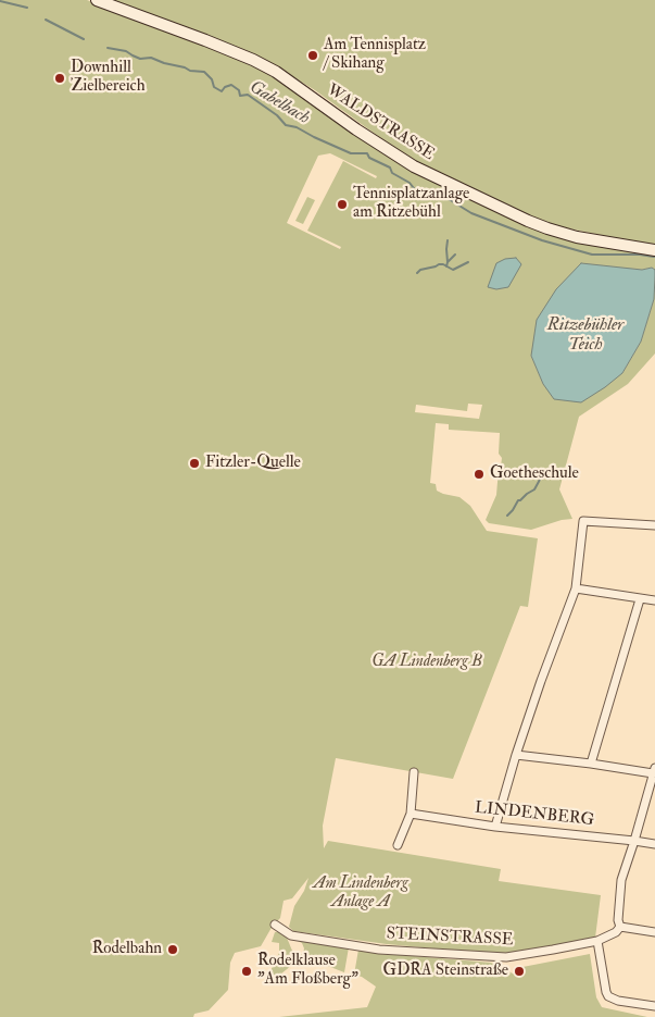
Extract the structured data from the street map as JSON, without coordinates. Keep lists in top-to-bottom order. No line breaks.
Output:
{"streets":{"street":["WALDSTRASSE","LINDENBERG","STEINSTRASSE"]},"water":["Gabelbach","Ritzebühler Teich"],"parks":["GA Lindenberg B","Am Lindenberg Anlage A"],"places":["Am Tennisplatz / Skihang","Downhill Zielbereich","Tennisplatzanlage am Ritzebühl","Fitzler-Quelle","Goetheschule","Rodelbahn","Rodelklause \"Am Floßberg\"","GDRA Steinstraße"]}
